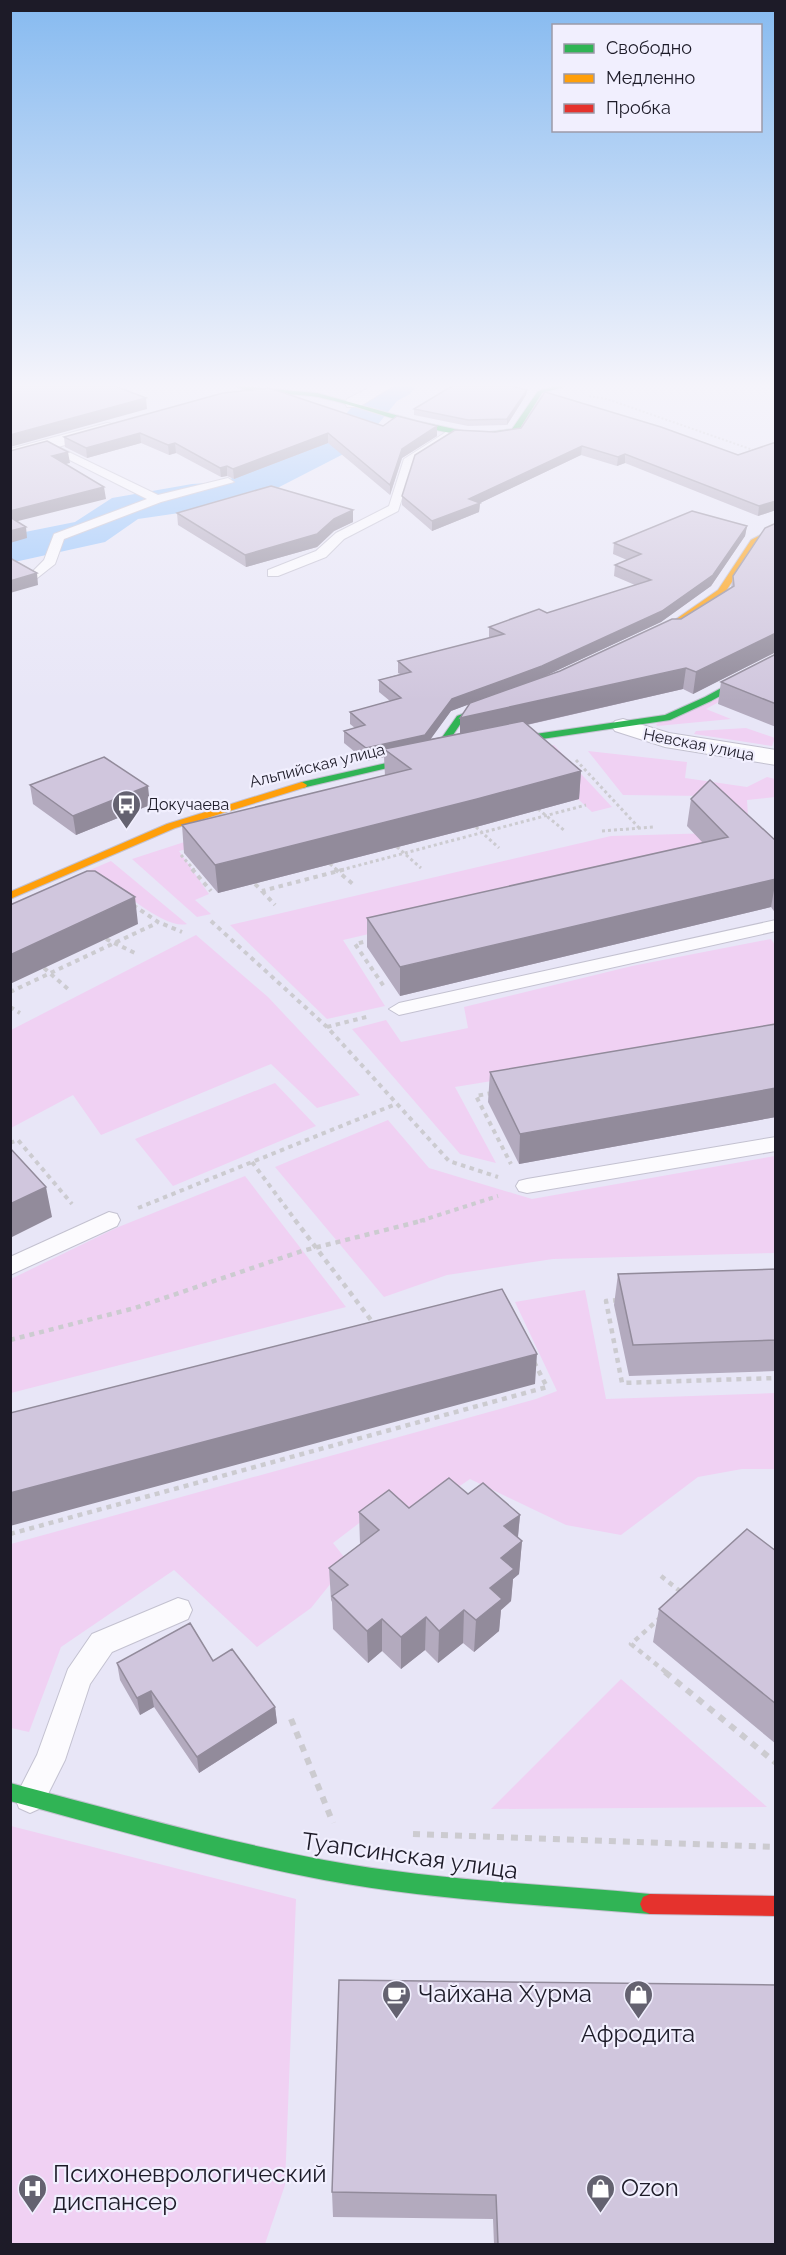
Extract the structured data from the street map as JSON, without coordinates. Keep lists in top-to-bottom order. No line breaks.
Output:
{"streets":{"street":["Невская улица","Альпийская улица","Туапсинская улица"]},"places":{"bus stop":["Докучаева"],"cafe":["Чайхана Хурма"],"shop":["Афродита","Ozon"],"hospital":["Психоневрологический диспансер"]},"legend":["Свободно","Медленно","Пробка"]}
